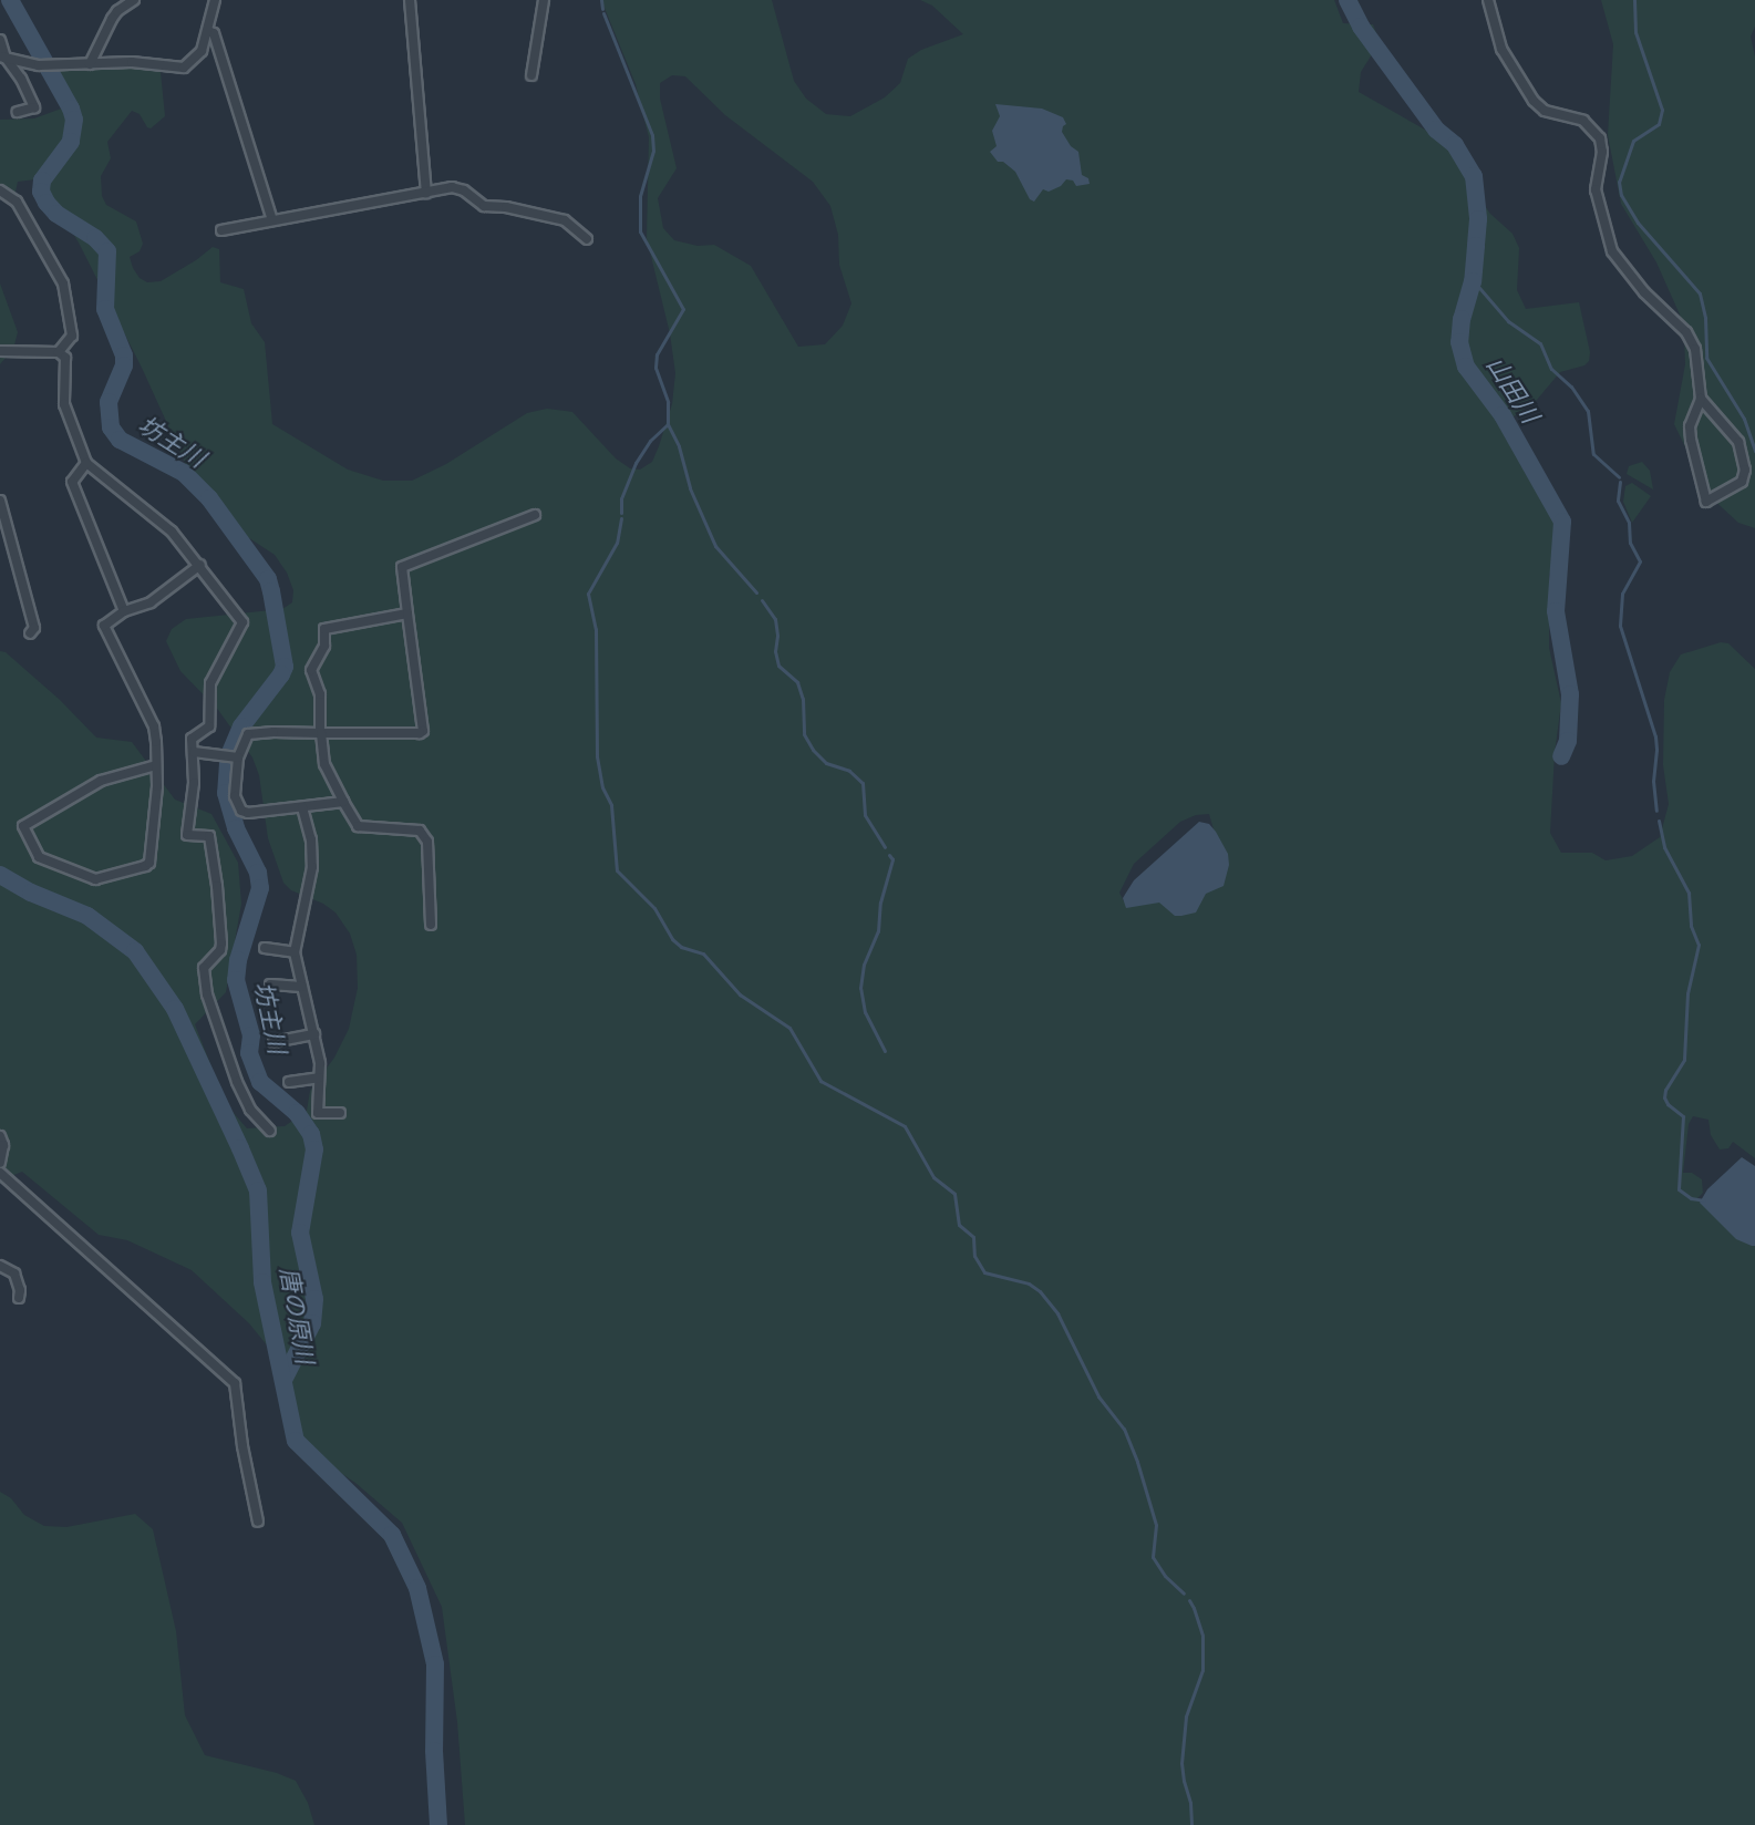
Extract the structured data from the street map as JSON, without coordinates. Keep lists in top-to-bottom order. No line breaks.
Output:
{"water":["山田川","坊主川","唐の原川"]}
